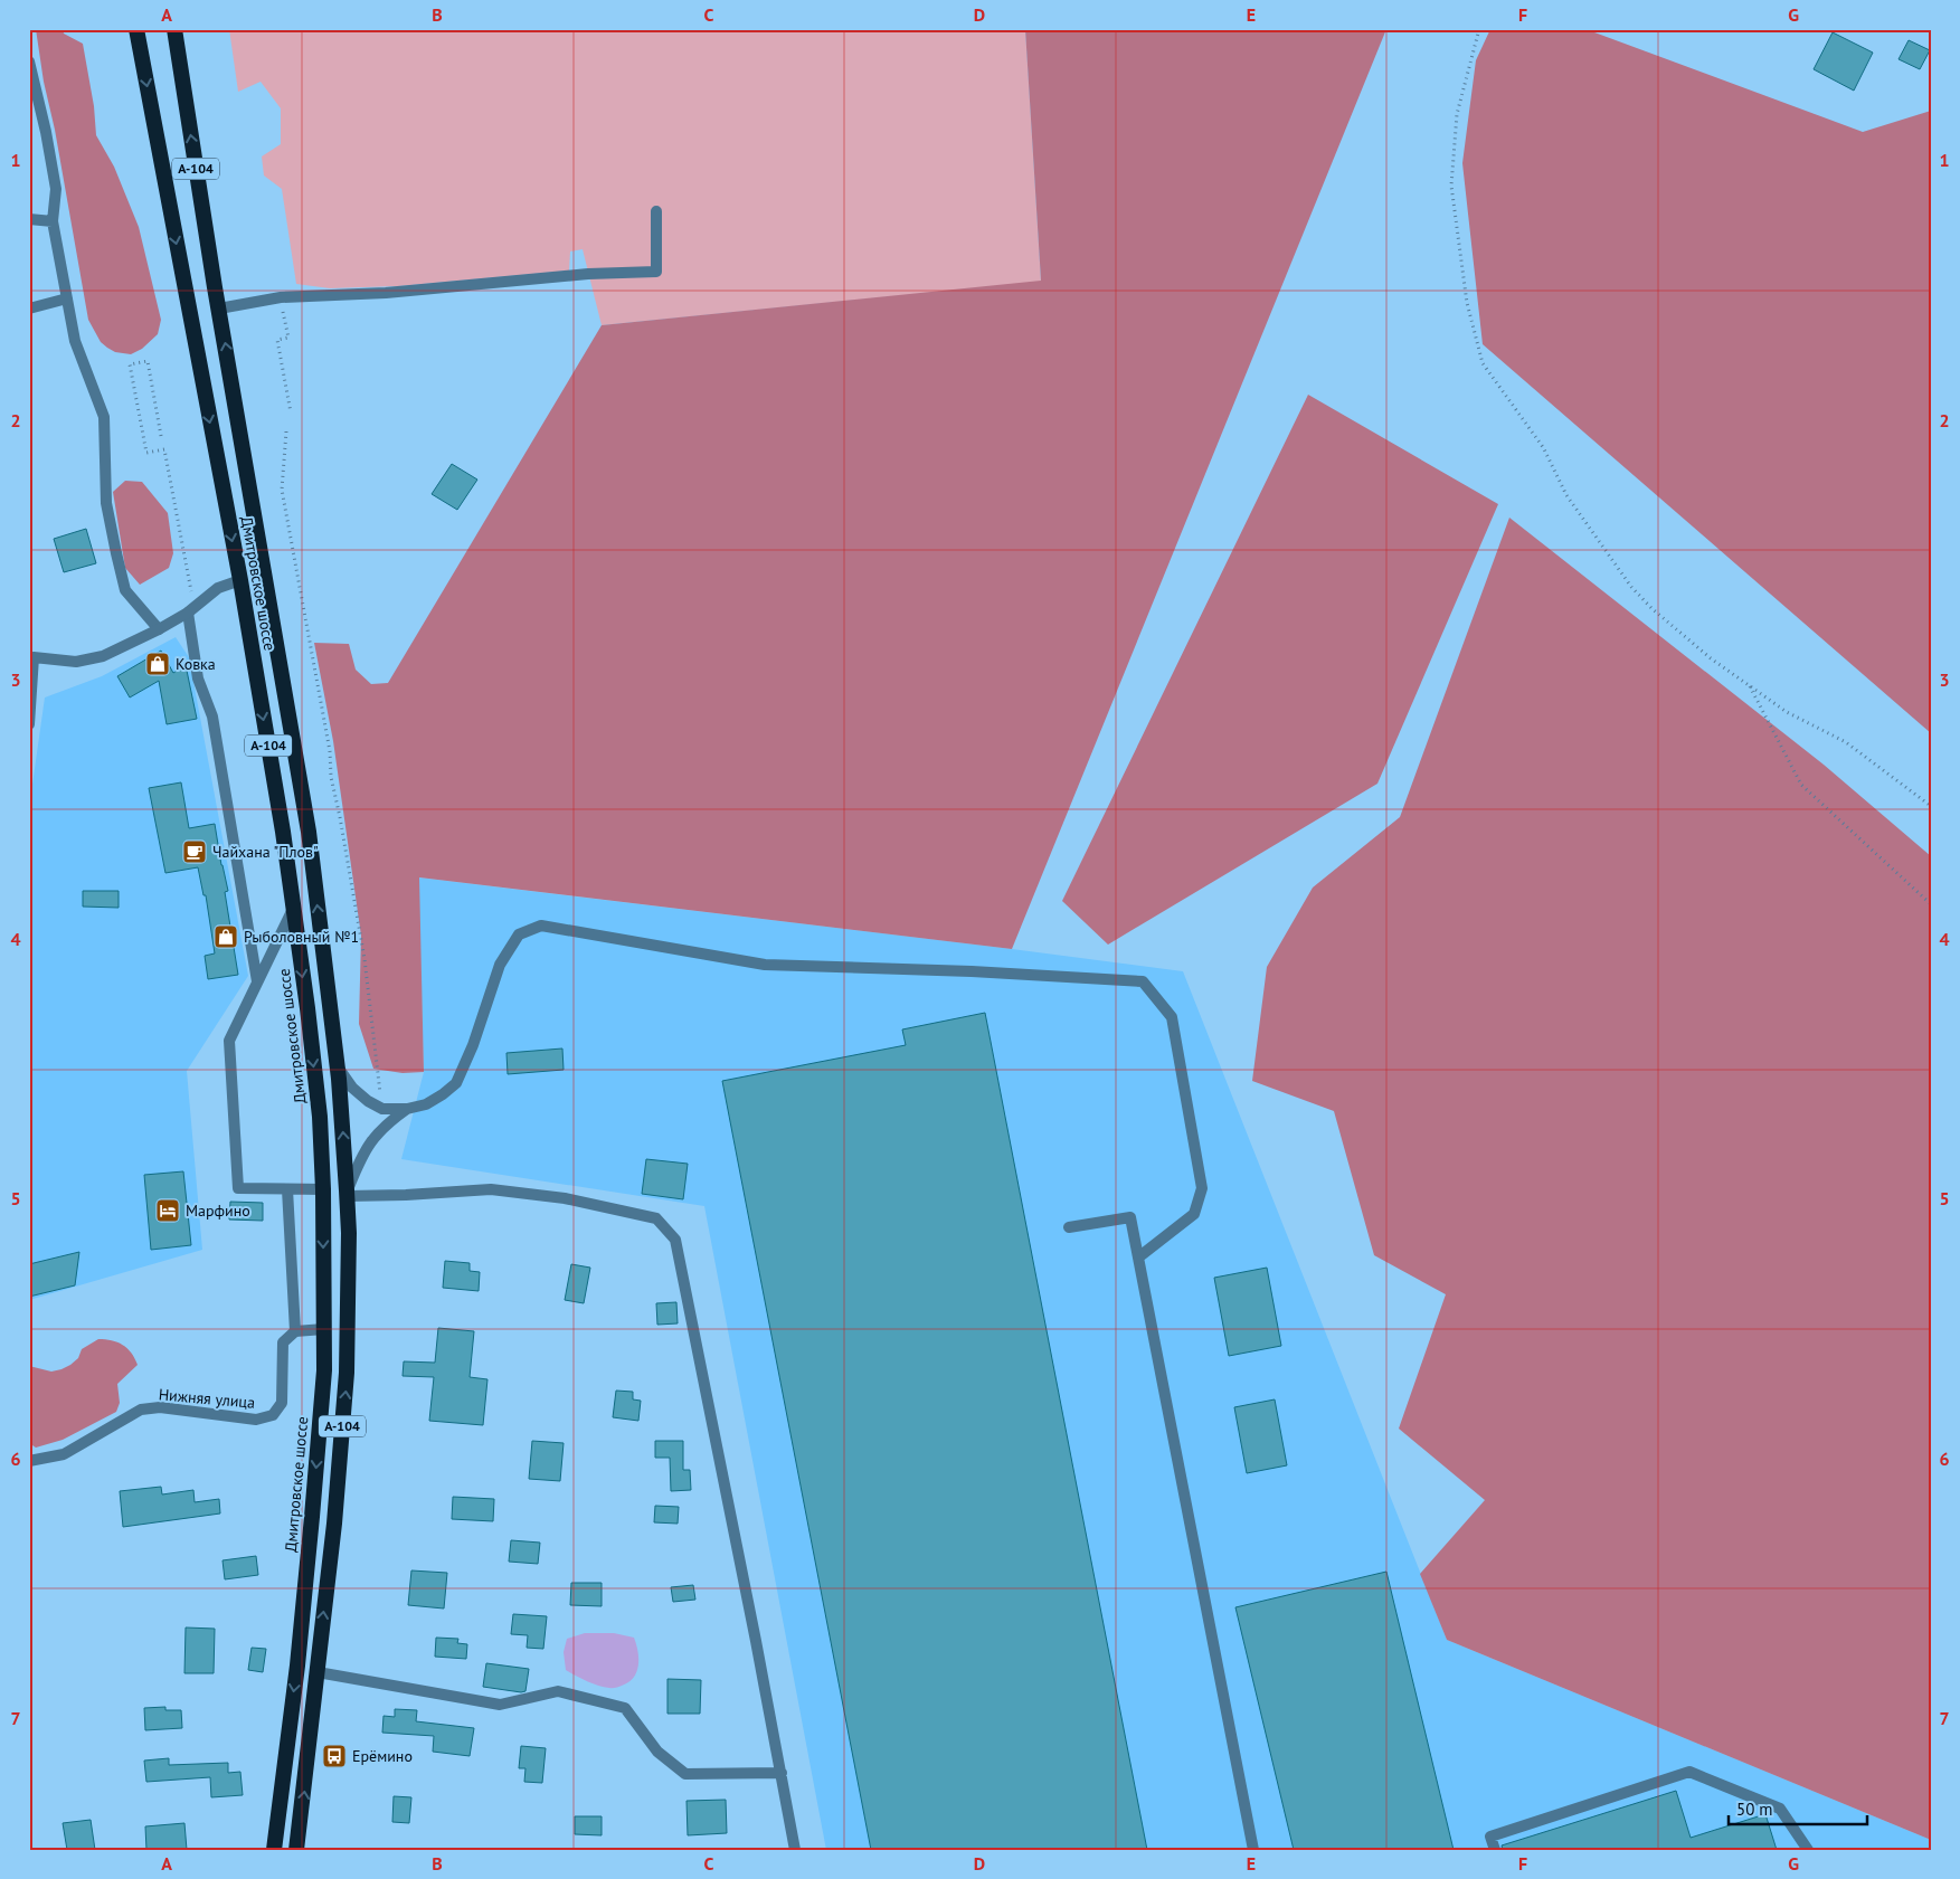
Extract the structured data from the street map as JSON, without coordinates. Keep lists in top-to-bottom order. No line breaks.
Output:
{"streets":{"highway":["А-104","Дмитровское шоссе"],"street":["Нижняя улица"]},"places":{"shop":["Ковка","Рыболовный №1"],"cafe":["Чайхана \"Плов\""],"hotel":["Марфино"],"bus stop":["Ерёмино"]},"scale_bar":"50 m","grid":{"columns":["A","B","C","D","E","F","G"],"rows":["1","2","3","4","5","6","7"]}}
